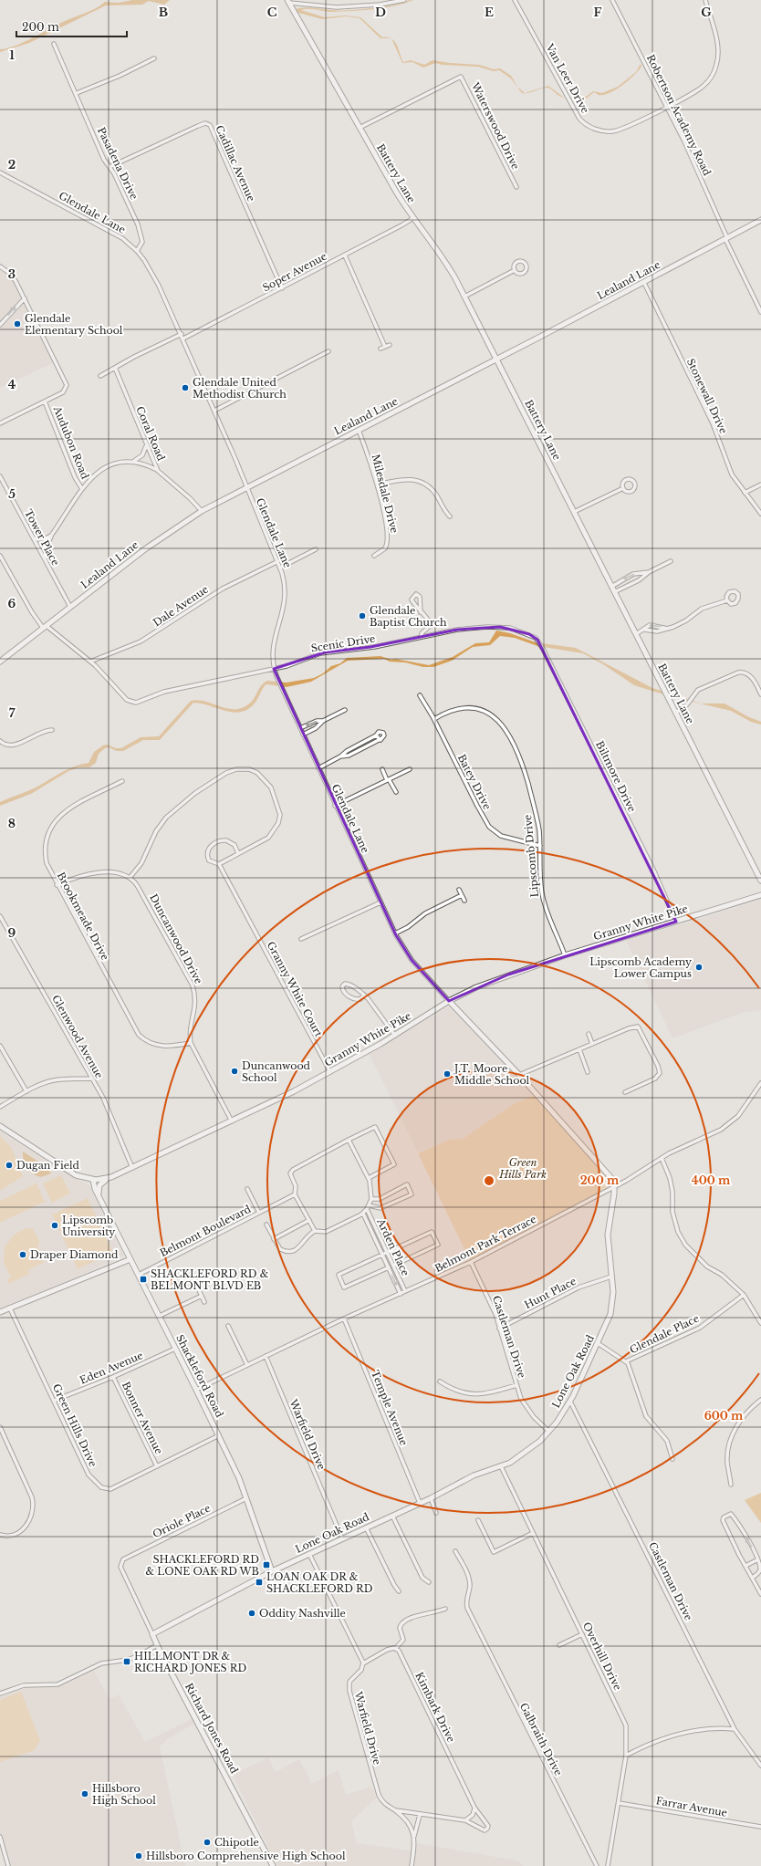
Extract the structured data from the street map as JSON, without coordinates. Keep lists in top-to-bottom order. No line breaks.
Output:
{"streets":{"street":["Van Leer Drive","Robertson Academy Road","Waterswood Drive","Pasadena Drive","Cadillac Avenue","Battery Lane","Glendale Lane","Soper Avenue","Lealand Lane","Stonewall Drive","Coral Road","Audubon Road","Milesdale Drive","Tower Place","Dale Avenue","Scenic Drive","Biltmore Drive","Batey Drive","Lipscomb Drive","Brookmeade Drive","Granny White Pike","Duncanwood Drive","Granny White Court","Glenwood Avenue","Belmont Boulevard","Belmont Park Terrace","Arden Place","Hunt Place","Glendale Place","Castleman Drive","Eden Avenue","Lone Oak Road","Shackleford Road","Temple Avenue","Bonner Avenue","Green Hills Drive","Warfield Drive","Oriole Place","Overhill Drive","Kimbark Drive","Richard Jones Road","Galbraith Drive","Farrar Avenue"]},"crossings":[["Van Leer Drive","Robertson Academy Road"],["Robertson Academy Road","Lealand Lane"],["Waterswood Drive","Battery Lane"],["Pasadena Drive","Cadillac Avenue"],["Pasadena Drive","Glendale Lane"],["Cadillac Avenue","Soper Avenue"],["Battery Lane","Soper Avenue"],["Battery Lane","Lealand Lane"],["Glendale Lane","Soper Avenue"],["Glendale Lane","Lealand Lane"],["Glendale Lane","Dale Avenue"],["Glendale Lane","Scenic Drive"],["Glendale Lane","Granny White Pike"],["Lealand Lane","Stonewall Drive"],["Lealand Lane","Coral Road"],["Lealand Lane","Milesdale Drive"],["Lealand Lane","Tower Place"],["Dale Avenue","Scenic Drive"],["Scenic Drive","Biltmore Drive"],["Biltmore Drive","Granny White Pike"],["Batey Drive","Lipscomb Drive"],["Lipscomb Drive","Granny White Pike"],["Brookmeade Drive","Duncanwood Drive"],["Granny White Pike","Granny White Court"],["Granny White Pike","Glenwood Avenue"],["Granny White Pike","Shackleford Road"],["Belmont Boulevard","Arden Place"],["Belmont Boulevard","Shackleford Road"],["Belmont Park Terrace","Arden Place"],["Belmont Park Terrace","Castleman Drive"],["Belmont Park Terrace","Lone Oak Road"],["Belmont Park Terrace","Shackleford Road"],["Belmont Park Terrace","Temple Avenue"],["Belmont Park Terrace","Warfield Drive"],["Hunt Place","Castleman Drive"],["Hunt Place","Lone Oak Road"],["Castleman Drive","Lone Oak Road"],["Eden Avenue","Shackleford Road"],["Eden Avenue","Bonner Avenue"],["Eden Avenue","Green Hills Drive"],["Lone Oak Road","Shackleford Road"],["Lone Oak Road","Temple Avenue"],["Lone Oak Road","Warfield Drive"],["Lone Oak Road","Overhill Drive"],["Lone Oak Road","Richard Jones Road"],["Shackleford Road","Green Hills Drive"],["Shackleford Road","Oriole Place"],["Bonner Avenue","Green Hills Drive"],["Warfield Drive","Kimbark Drive"],["Oriole Place","Richard Jones Road"],["Overhill Drive","Farrar Avenue"]],"parks":["Green Hills Park"],"places":{"other":["Glendale Elementary School","Glendale United Methodist Church","Glendale Baptist Church","Lipscomb Academy Lower Campus","Duncanwood School","J.T. Moore Middle School","Dugan Field","Lipscomb University","Draper Diamond","Oddity Nashville","Hillsboro High School","Chipotle","Hillsboro Comprehensive High School"],"transit":["SHACKLEFORD RD & BELMONT BLVD EB","SHACKLEFORD RD & LONE OAK RD WB","LOAN OAK DR & SHACKLEFORD RD","HILLMONT DR & RICHARD JONES RD"]},"scale_bar":"200 m","grid":{"columns":["B","C","D","E","F","G"],"rows":["1","2","3","4","5","6","7","8","9"]},"rings":["200 m","400 m","600 m"]}
